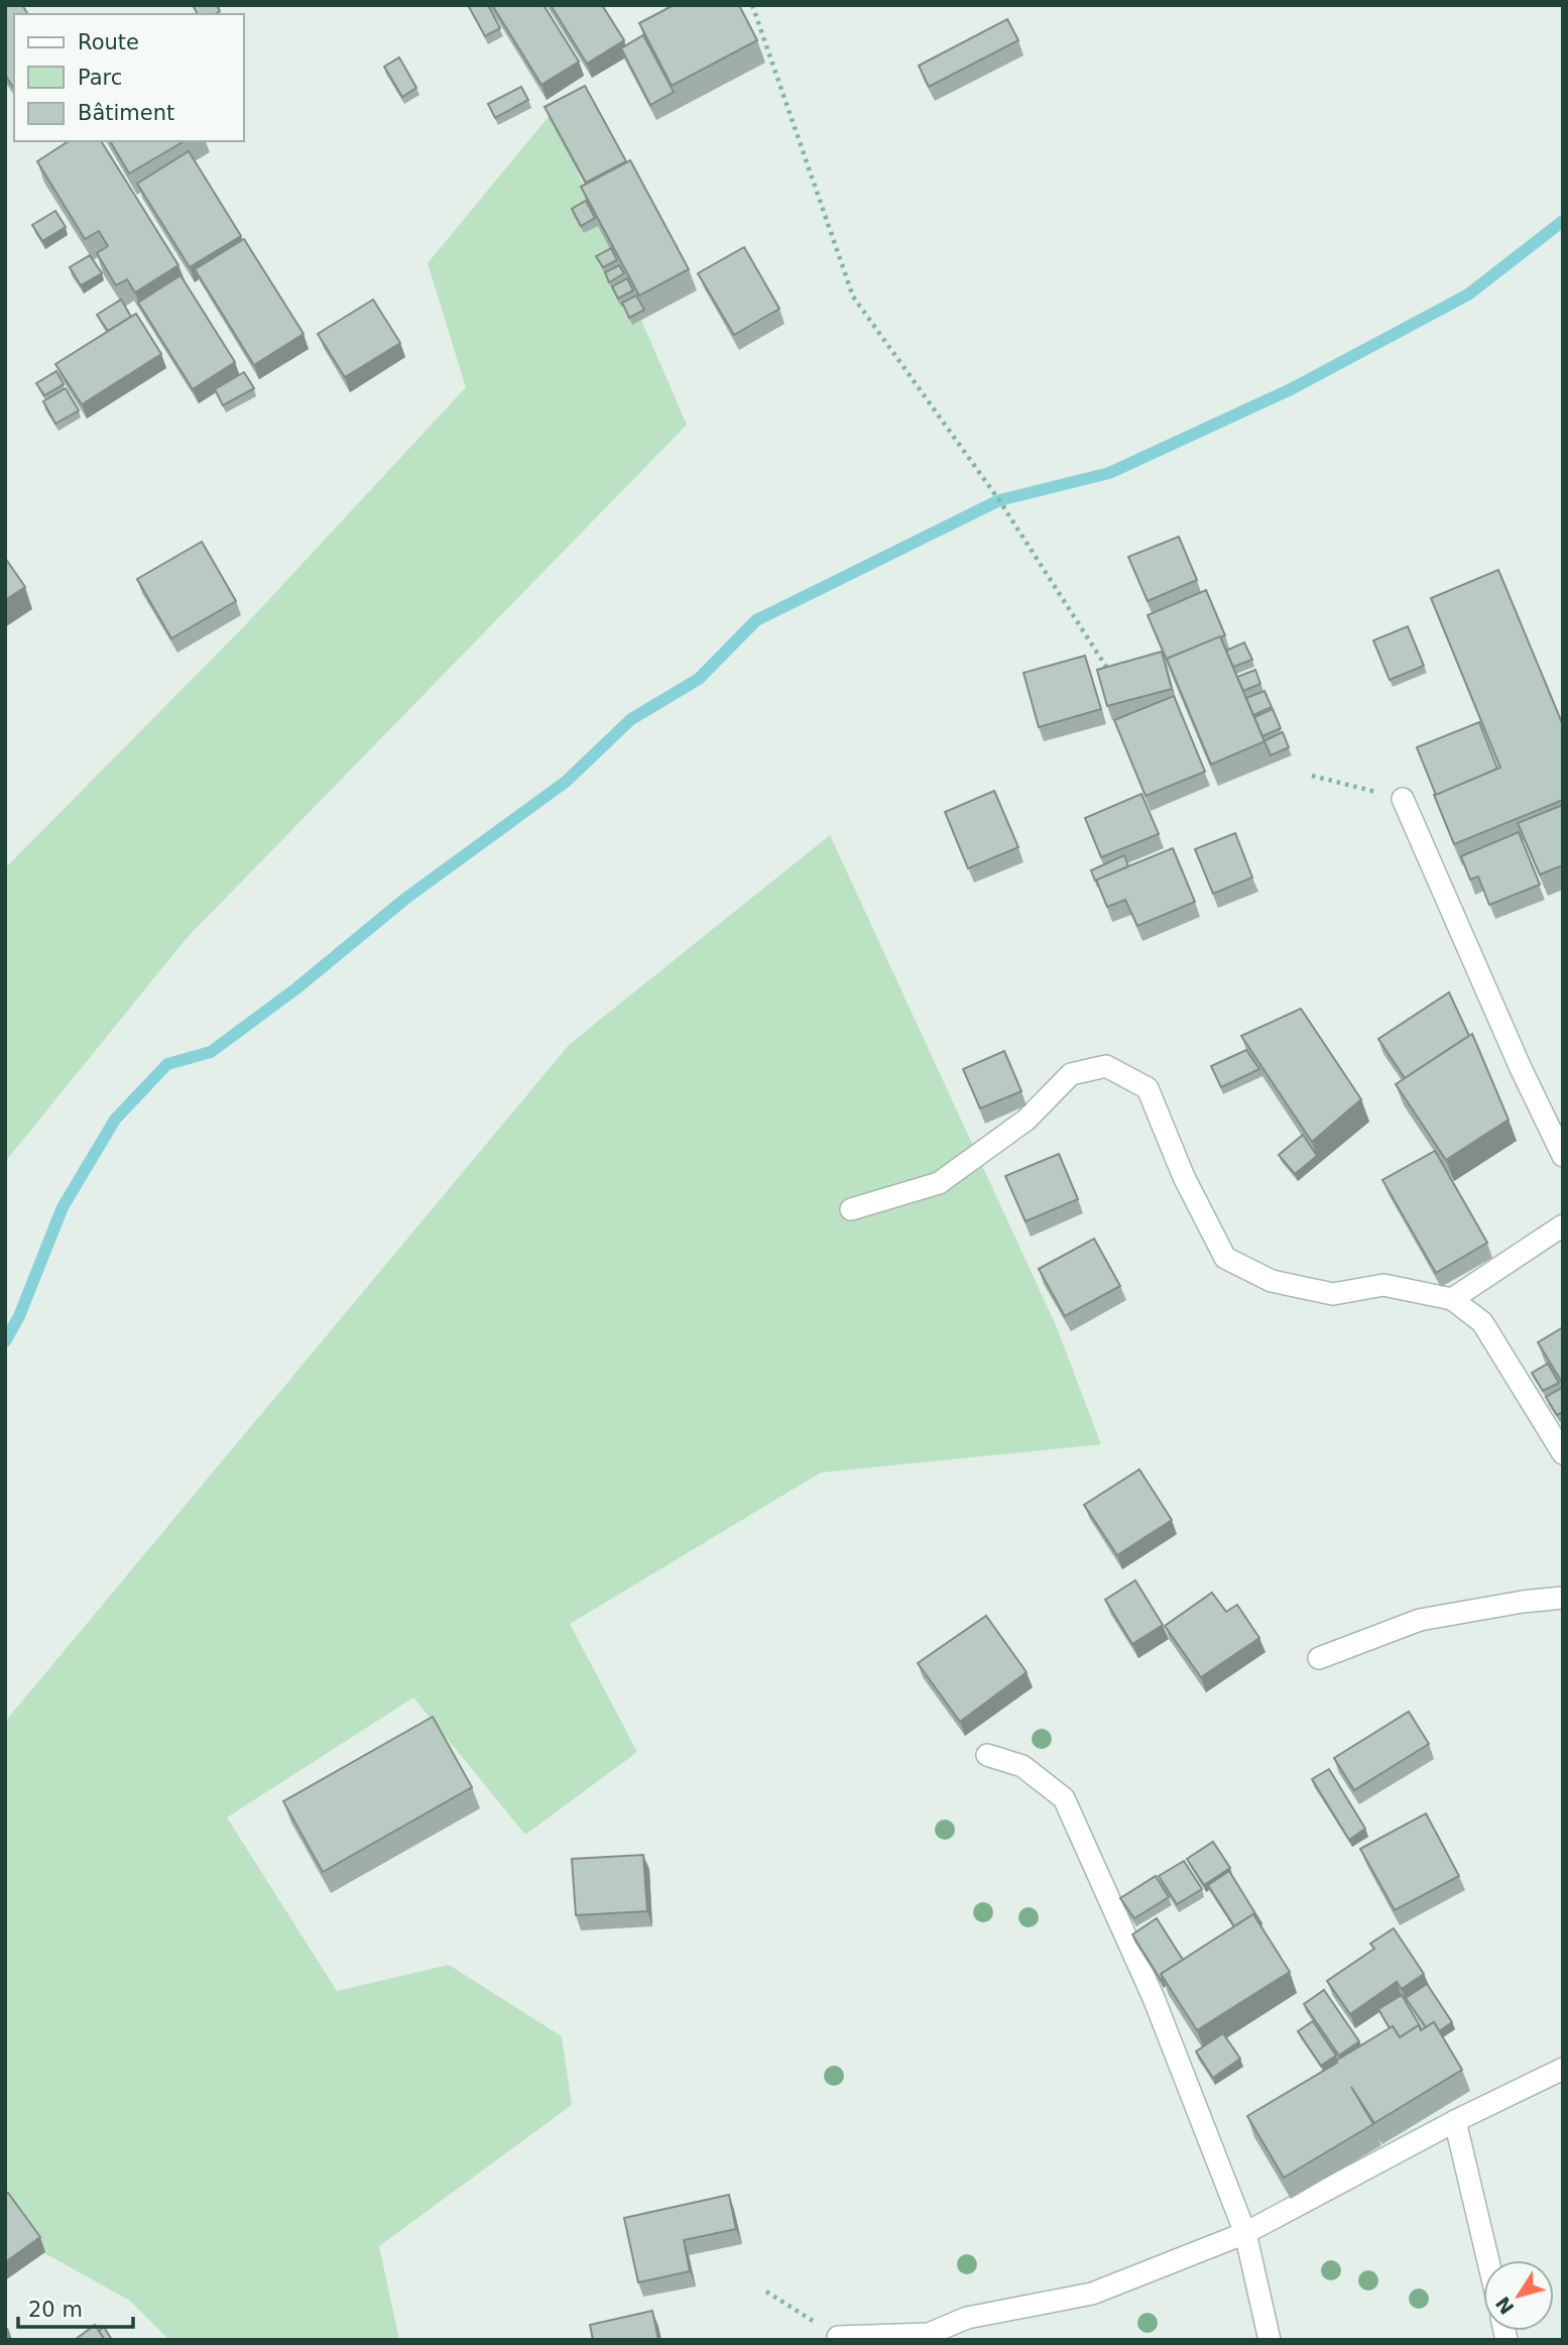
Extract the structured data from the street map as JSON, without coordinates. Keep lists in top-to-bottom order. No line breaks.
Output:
{"legend":["Route","Parc","Bâtiment"],"scale_bar":"20 m","north":"bottom left"}
